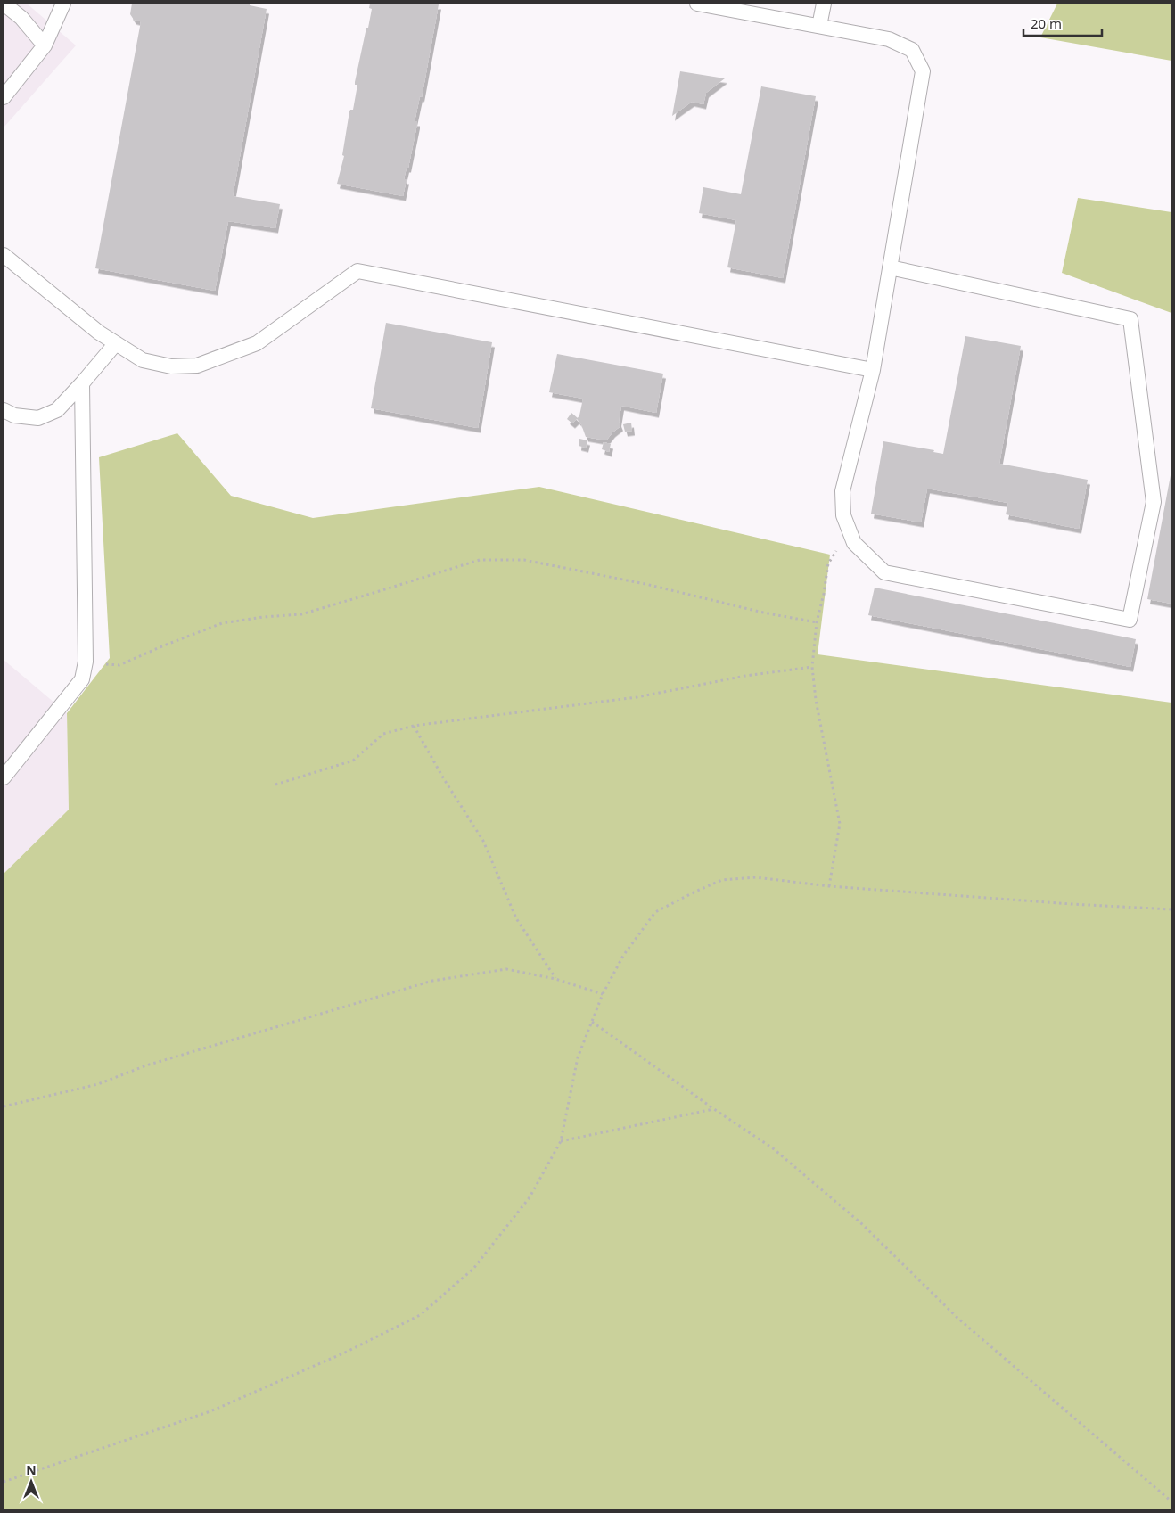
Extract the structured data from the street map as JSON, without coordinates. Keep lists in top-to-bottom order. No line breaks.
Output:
{"scale_bar":"20 m","north":"top"}
